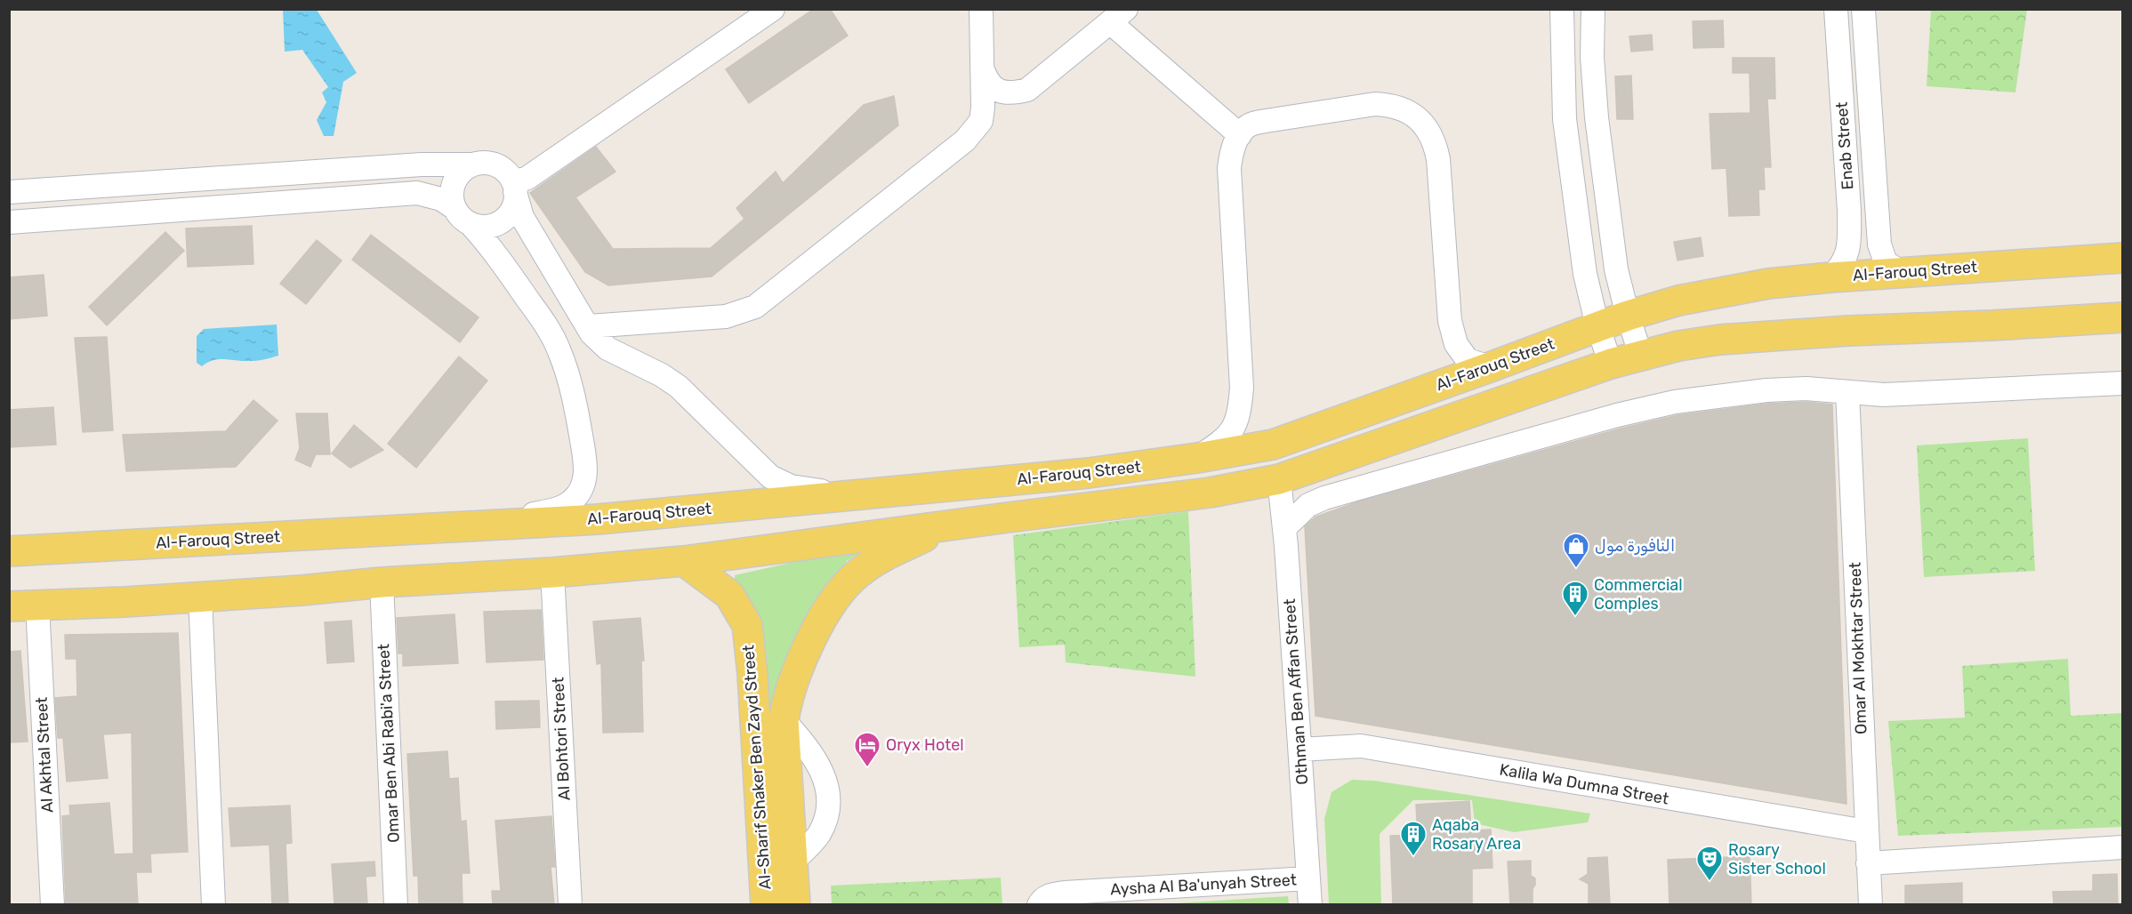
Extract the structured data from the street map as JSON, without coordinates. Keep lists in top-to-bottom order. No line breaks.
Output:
{"streets":{"main road":["Al-Farouq Street","Al-Sharif Shaker Ben Zayd Street"],"street":["Enab Street","Omar Al Mokhtar Street","Othman Ben Affan Street","Al Bohtori Street","Omar Ben Abi Rabi'a Street","Al Akhtal Street","Kalila Wa Dumna Street","Aysha Al Ba'unyah Street"]},"crossings":[["Enab Street","Al-Farouq Street"],["Al-Farouq Street","Othman Ben Affan Street"],["Al-Farouq Street","Al Bohtori Street"],["Al-Farouq Street","Omar Ben Abi Rabi'a Street"],["Al-Farouq Street","Al Akhtal Street"],["Al-Farouq Street","Al-Sharif Shaker Ben Zayd Street"],["Omar Al Mokhtar Street","Kalila Wa Dumna Street"],["Othman Ben Affan Street","Kalila Wa Dumna Street"],["Othman Ben Affan Street","Aysha Al Ba'unyah Street"]],"places":{"shop":["النافورة مول"],"building":["Commercial Comples","Aqaba Rosary Area"],"hotel":["Oryx Hotel"],"theatre":["Rosary Sister School"]}}
